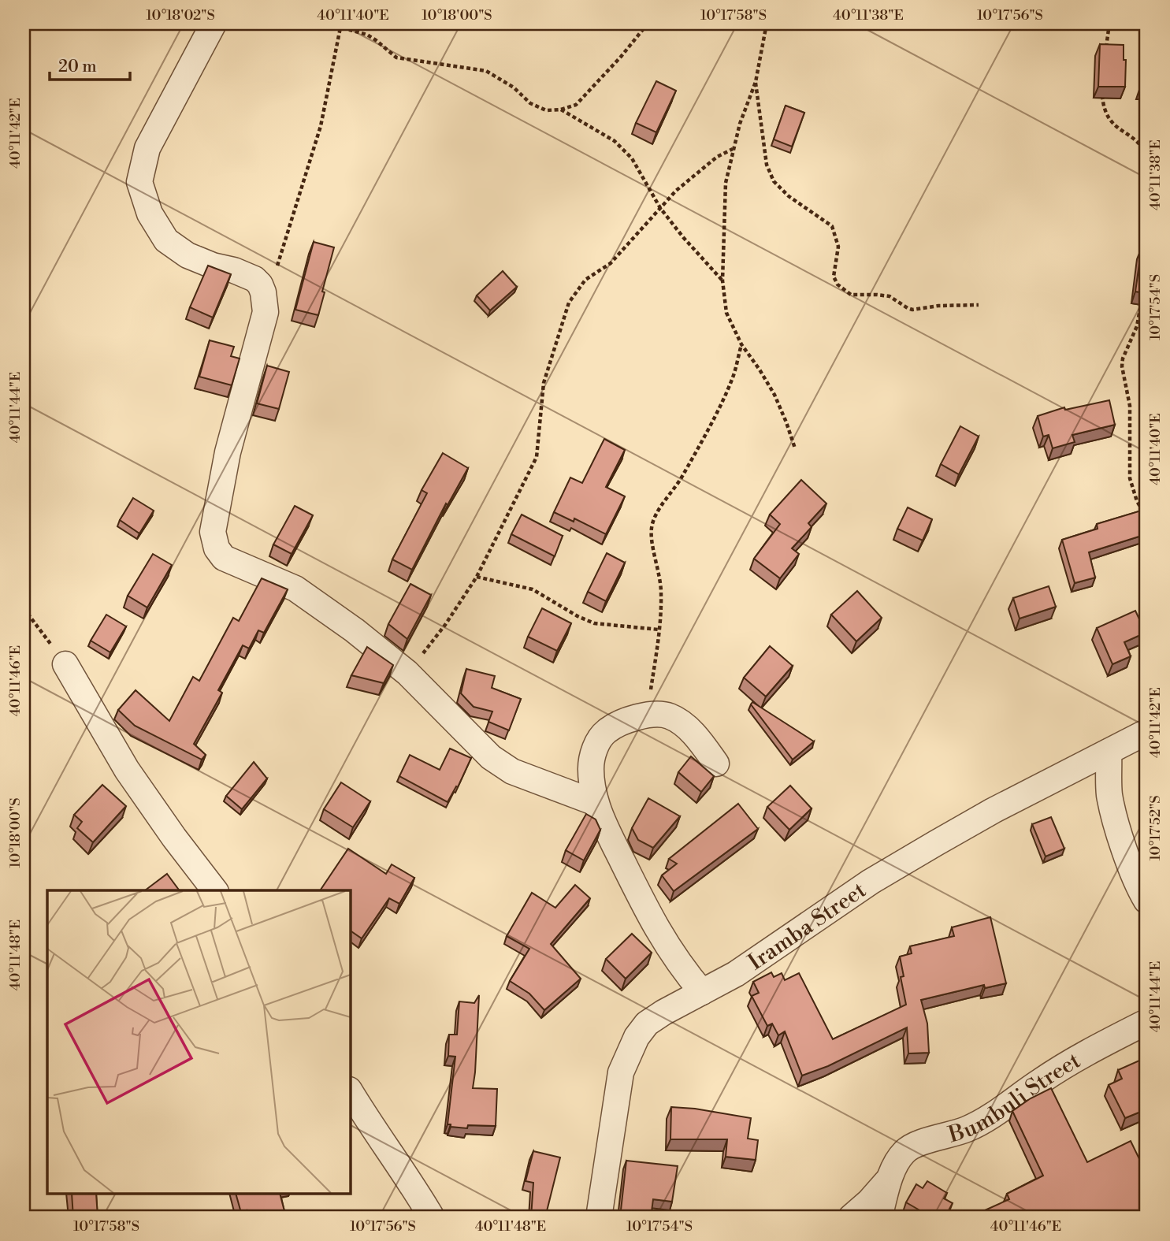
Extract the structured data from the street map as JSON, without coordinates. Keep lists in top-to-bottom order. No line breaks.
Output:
{"streets":{"street":["Iramba Street","Bumbuli Street"]},"scale_bar":"20 m","coordinates":["10°18'02\"S","40°11'40\"E","10°18'00\"S","10°17'58\"S","40°11'38\"E","10°17'56\"S","40°11'42\"E","10°17'54\"S","40°11'44\"E","40°11'46\"E","10°17'52\"S","40°11'48\"E"]}
